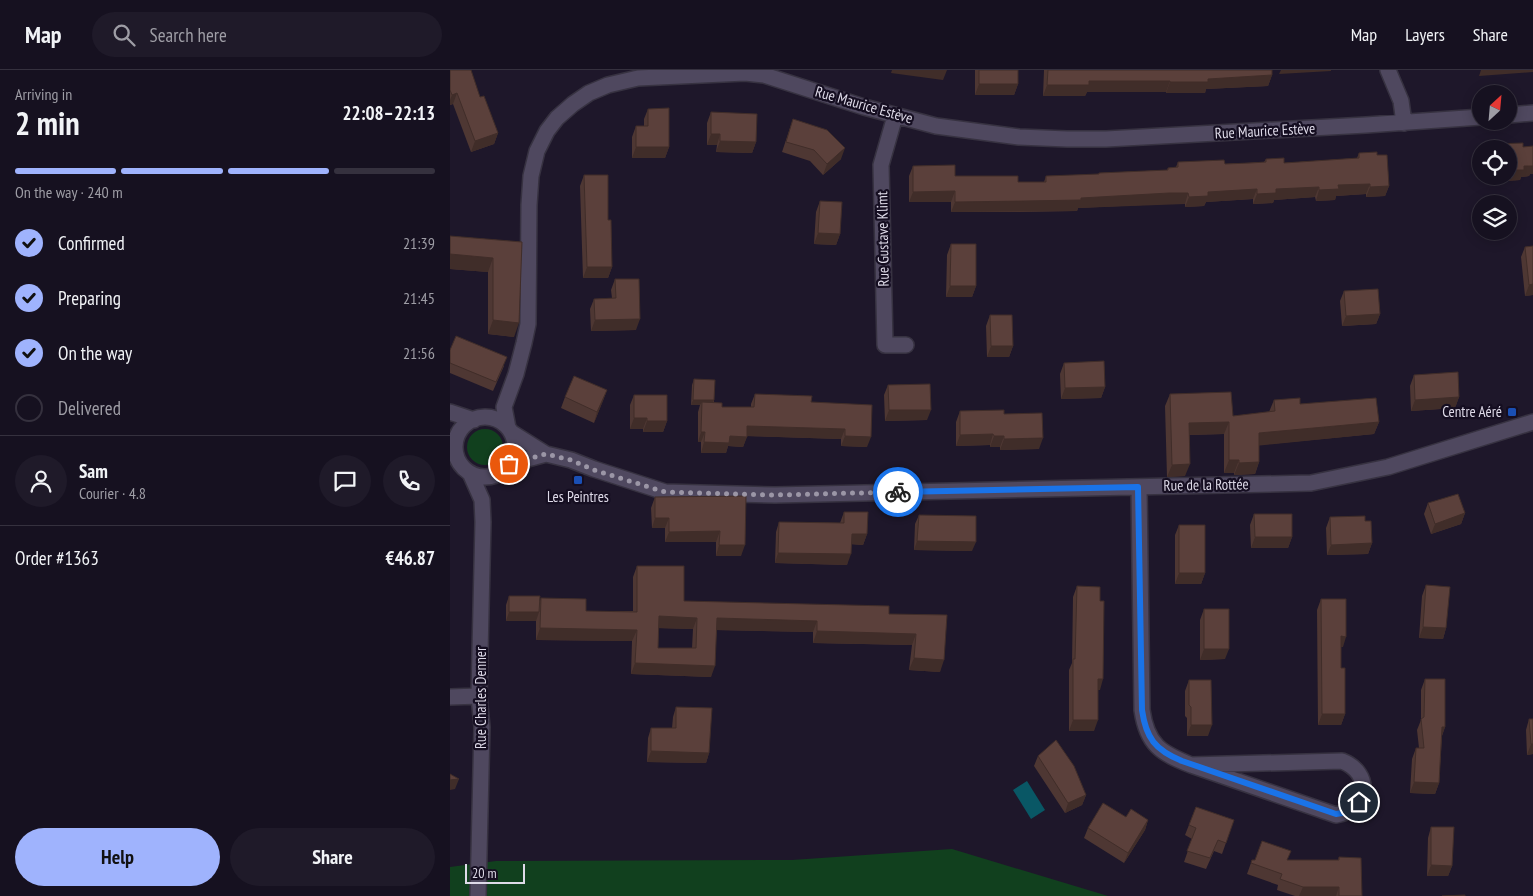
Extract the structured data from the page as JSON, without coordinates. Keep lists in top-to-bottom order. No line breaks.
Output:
{"streets":{"street":["Rue Maurice Estève","Rue Gustave Klimt","Rue de la Rottée","Rue Charles Denner"]},"crossings":[["Rue Maurice Estève","Rue Gustave Klimt"],["Rue de la Rottée","Rue Charles Denner"]],"places":{"transit":["Centre Aéré","Les Peintres"]},"scale_bar":"20 m","north":"top right","page":{"header":"Map","search":"Search here","nav":["Map","Layers","Share"],"heading":["2 min","Arriving in","22:08–22:13"],"panel":["Sam","Courier · 4.8","Order #1363","€46.87"],"bar":"On the way · 240 m","list":[["Confirmed","21:39"],["Preparing","21:45"],["On the way","21:56"],"Delivered"],"buttons":["Help","Share"],"scale":"20 m"}}
